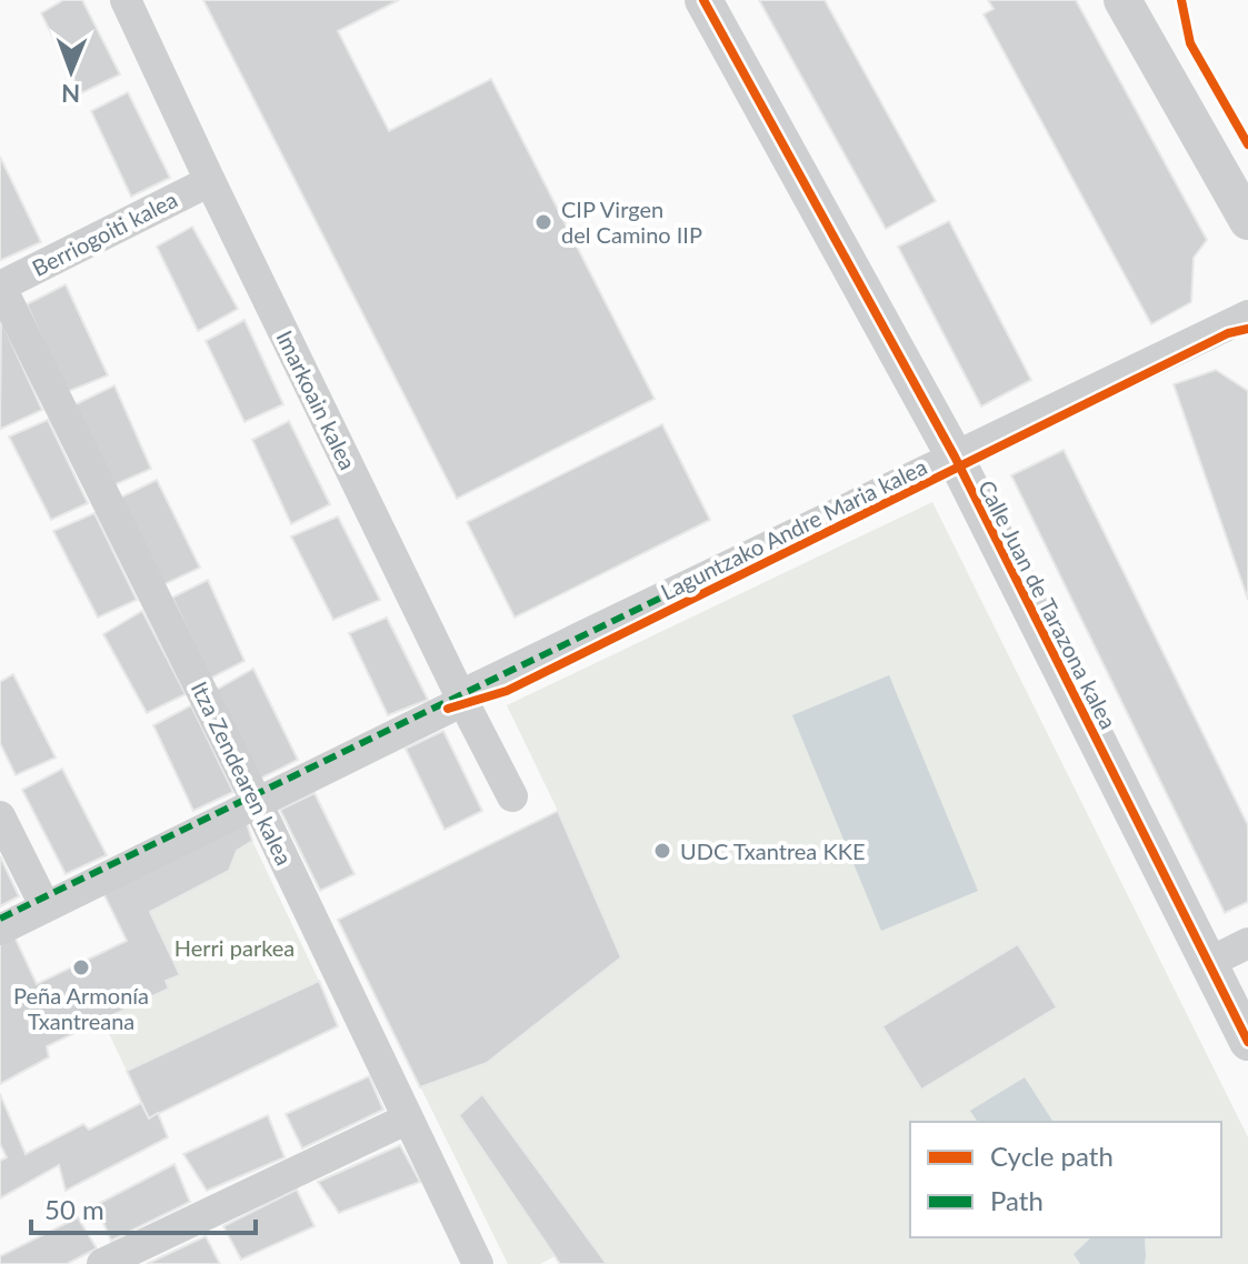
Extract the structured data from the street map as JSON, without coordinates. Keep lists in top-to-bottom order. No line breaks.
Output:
{"streets":{"street":["Berriogoiti kalea","Imarkoain kalea","Laguntzako Andre Maria kalea","Calle Juan de Tarazona kalea","Itza Zendearen kalea"]},"crossings":[["Berriogoiti kalea","Imarkoain kalea"],["Berriogoiti kalea","Itza Zendearen kalea"],["Imarkoain kalea","Laguntzako Andre Maria kalea"],["Laguntzako Andre Maria kalea","Calle Juan de Tarazona kalea"],["Laguntzako Andre Maria kalea","Itza Zendearen kalea"]],"parks":["Herri parkea"],"places":["CIP Virgen del Camino IIP","UDC Txantrea KKE","Peña Armonía Txantreana"],"legend":["Cycle path","Path"],"scale_bar":"50 m","north":"bottom"}
